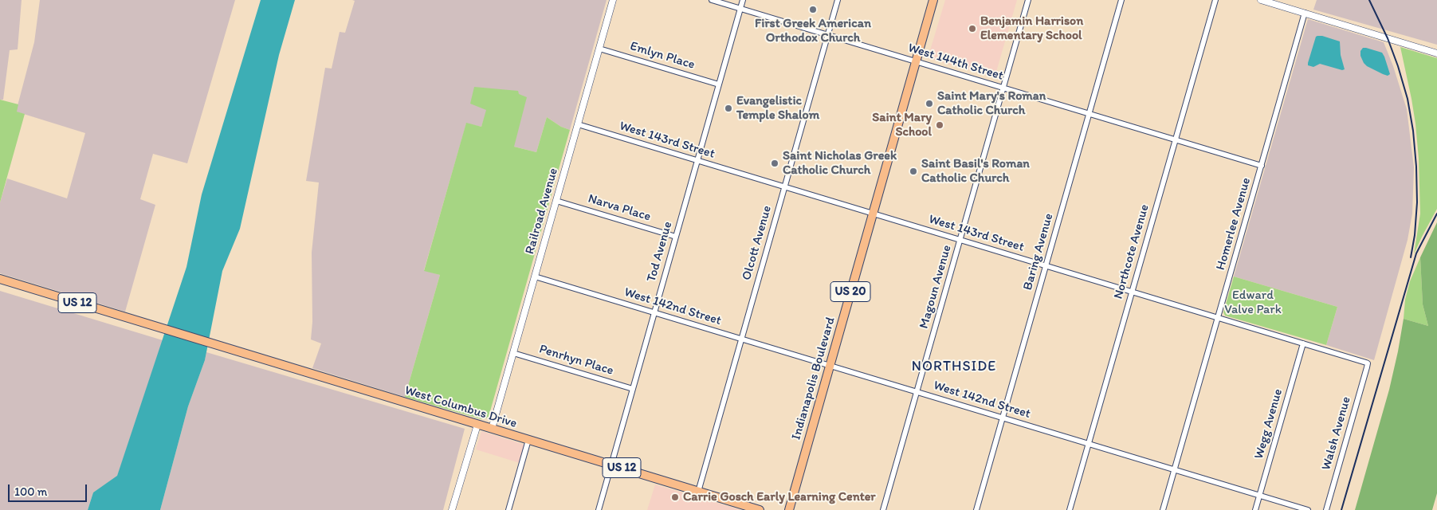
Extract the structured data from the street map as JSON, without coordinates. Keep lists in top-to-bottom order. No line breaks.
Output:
{"streets":{"main road":["US 20","US 12","Indianapolis Boulevard","West Columbus Drive"],"street":["Emlyn Place","West 144th Street","West 143rd Street","Narva Place","Railroad Avenue","Homerlee Avenue","Olcott Avenue","Tod Avenue","Baring Avenue","Northcote Avenue","Magoun Avenue","West 142nd Street","Penrhyn Place","Wegg Avenue","Walsh Avenue"]},"crossings":[["Emlyn Place","Railroad Avenue"],["Emlyn Place","Tod Avenue"],["West 144th Street","Homerlee Avenue"],["West 144th Street","Olcott Avenue"],["West 144th Street","Tod Avenue"],["West 144th Street","Baring Avenue"],["West 144th Street","Northcote Avenue"],["West 144th Street","Magoun Avenue"],["West 144th Street","Indianapolis Boulevard"],["West 143rd Street","Railroad Avenue"],["West 143rd Street","Homerlee Avenue"],["West 143rd Street","Olcott Avenue"],["West 143rd Street","Tod Avenue"],["West 143rd Street","Baring Avenue"],["West 143rd Street","Northcote Avenue"],["West 143rd Street","Magoun Avenue"],["West 143rd Street","Indianapolis Boulevard"],["West 143rd Street","Wegg Avenue"],["West 143rd Street","Walsh Avenue"],["Narva Place","Railroad Avenue"],["Narva Place","Tod Avenue"],["Railroad Avenue","West 142nd Street"],["Railroad Avenue","Penrhyn Place"],["Railroad Avenue","West Columbus Drive"],["Homerlee Avenue","West 142nd Street"],["Olcott Avenue","West 142nd Street"],["Olcott Avenue","West Columbus Drive"],["Tod Avenue","West 142nd Street"],["Tod Avenue","Penrhyn Place"],["Tod Avenue","West Columbus Drive"],["Baring Avenue","West 142nd Street"],["Northcote Avenue","West 142nd Street"],["Magoun Avenue","West 142nd Street"],["West 142nd Street","Indianapolis Boulevard"],["West 142nd Street","Wegg Avenue"]],"districts":["NORTHSIDE"],"parks":["Edward Valve Park"],"places":["First Greek American Orthodox Church","Benjamin Harrison Elementary School","Saint Mary's Roman Catholic Church","Evangelistic Temple Shalom","Saint Mary School","Saint Nicholas Greek Catholic Church","Saint Basil's Roman Catholic Church","Carrie Gosch Early Learning Center"],"scale_bar":"100 m"}
